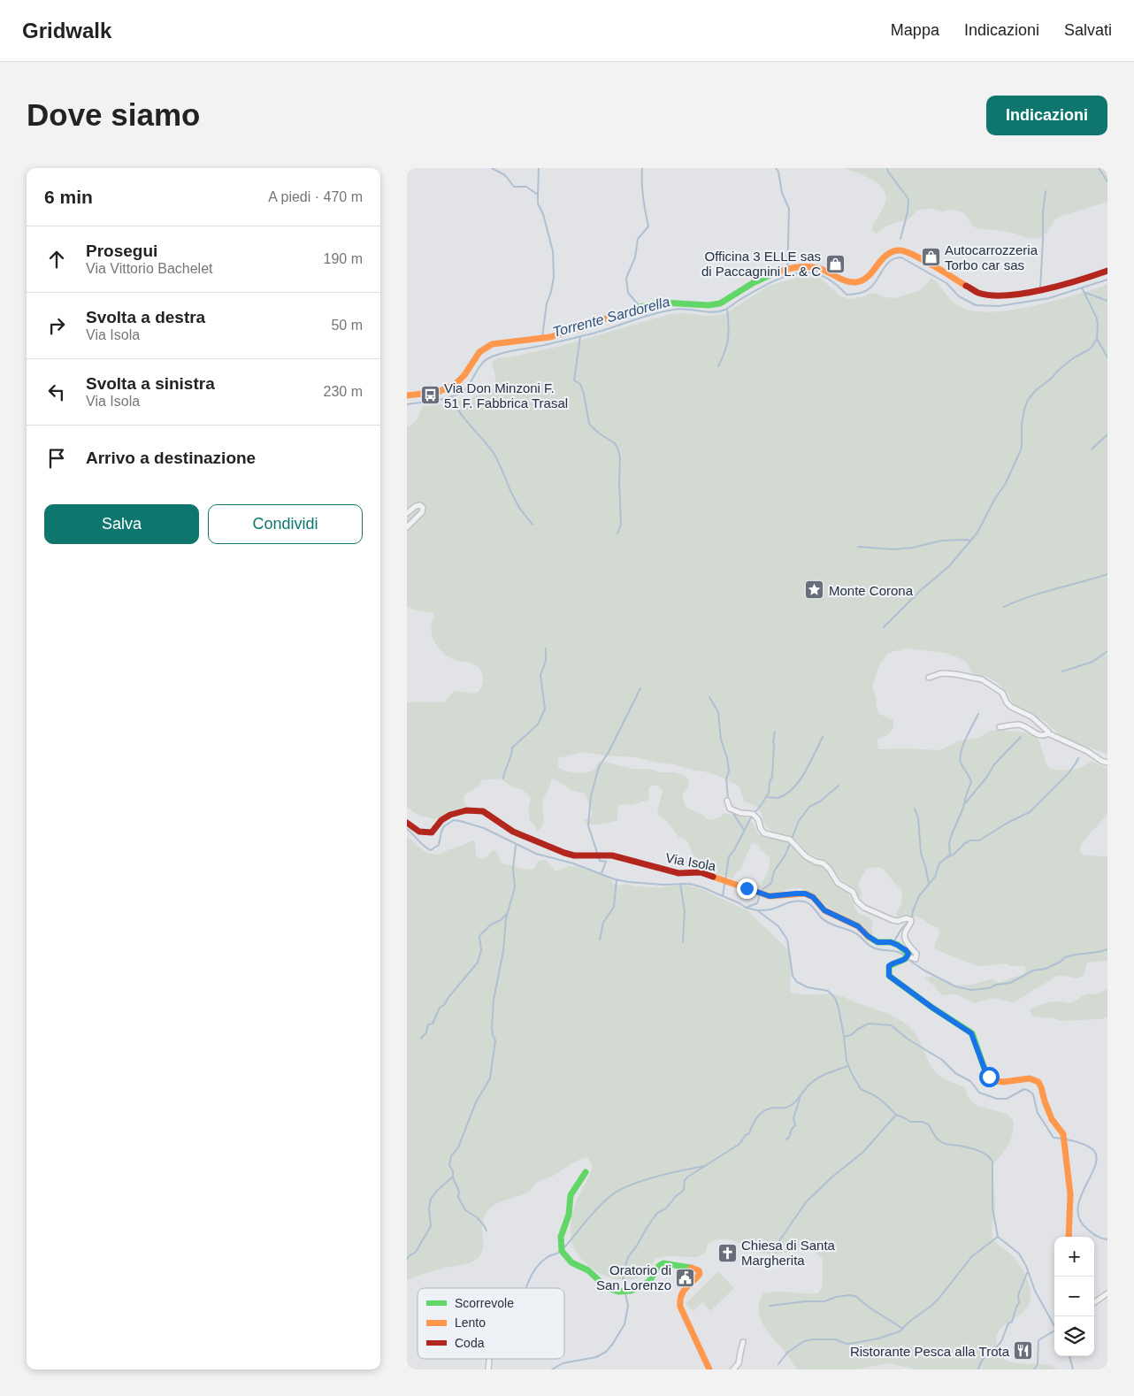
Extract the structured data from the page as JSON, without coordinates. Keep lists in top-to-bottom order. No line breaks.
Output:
{"streets":{"street":["Via Isola"]},"water":["Torrente Sardorella"],"places":{"shop":["Autocarrozzeria Torbo car sas","Officina 3 ELLE sas di Paccagnini L. & C"],"bus stop":["Via Don Minzoni F. 51 F. Fabbrica Trasal"],"place":["Monte Corona"],"church":["Chiesa di Santa Margherita"],"public building":["Oratorio di San Lorenzo"],"restaurant":["Ristorante Pesca alla Trota"]},"legend":["Scorrevole","Lento","Coda"],"page":{"header":"Gridwalk","nav":["Mappa","Indicazioni","Salvati"],"buttons":["Indicazioni",["Salva","Condividi"]],"title":"Dove siamo","heading":["6 min","A piedi · 470 m"],"list":[["Prosegui","Via Vittorio Bachelet","190 m"],["Svolta a destra","Via Isola","50 m"],["Svolta a sinistra","Via Isola","230 m"],"Arrivo a destinazione"],"map_buttons":["+","−"]}}
